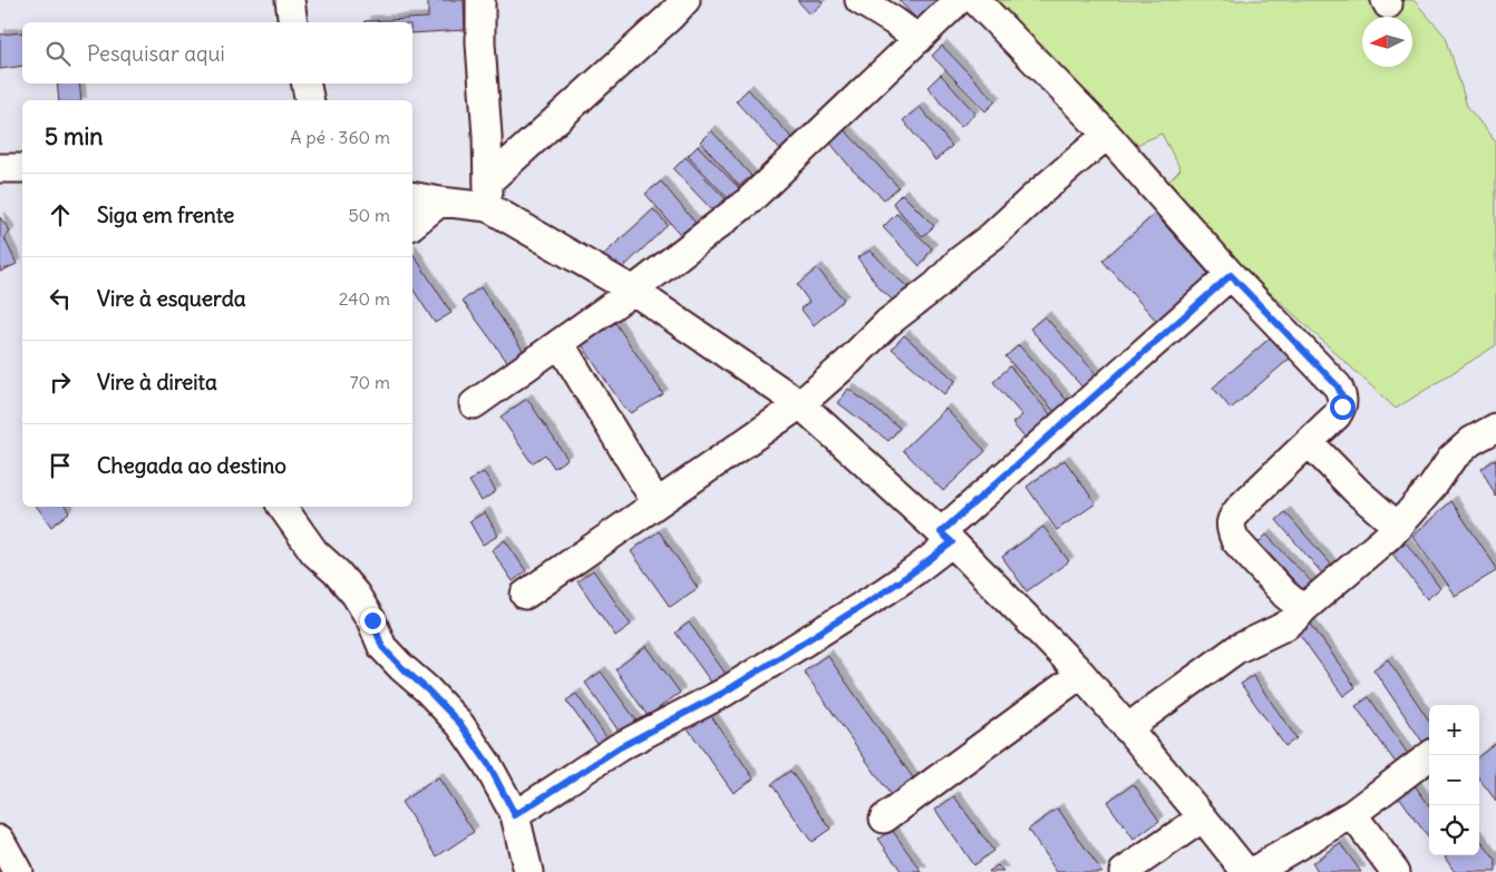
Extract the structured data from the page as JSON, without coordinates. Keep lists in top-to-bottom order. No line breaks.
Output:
{"north":"left","page":{"search":"Pesquisar aqui","heading":["5 min","A pé · 360 m"],"list":[["Siga em frente","50 m"],["Vire à esquerda","240 m"],["Vire à direita","70 m"],"Chegada ao destino"],"map_buttons":["+","−"]}}
